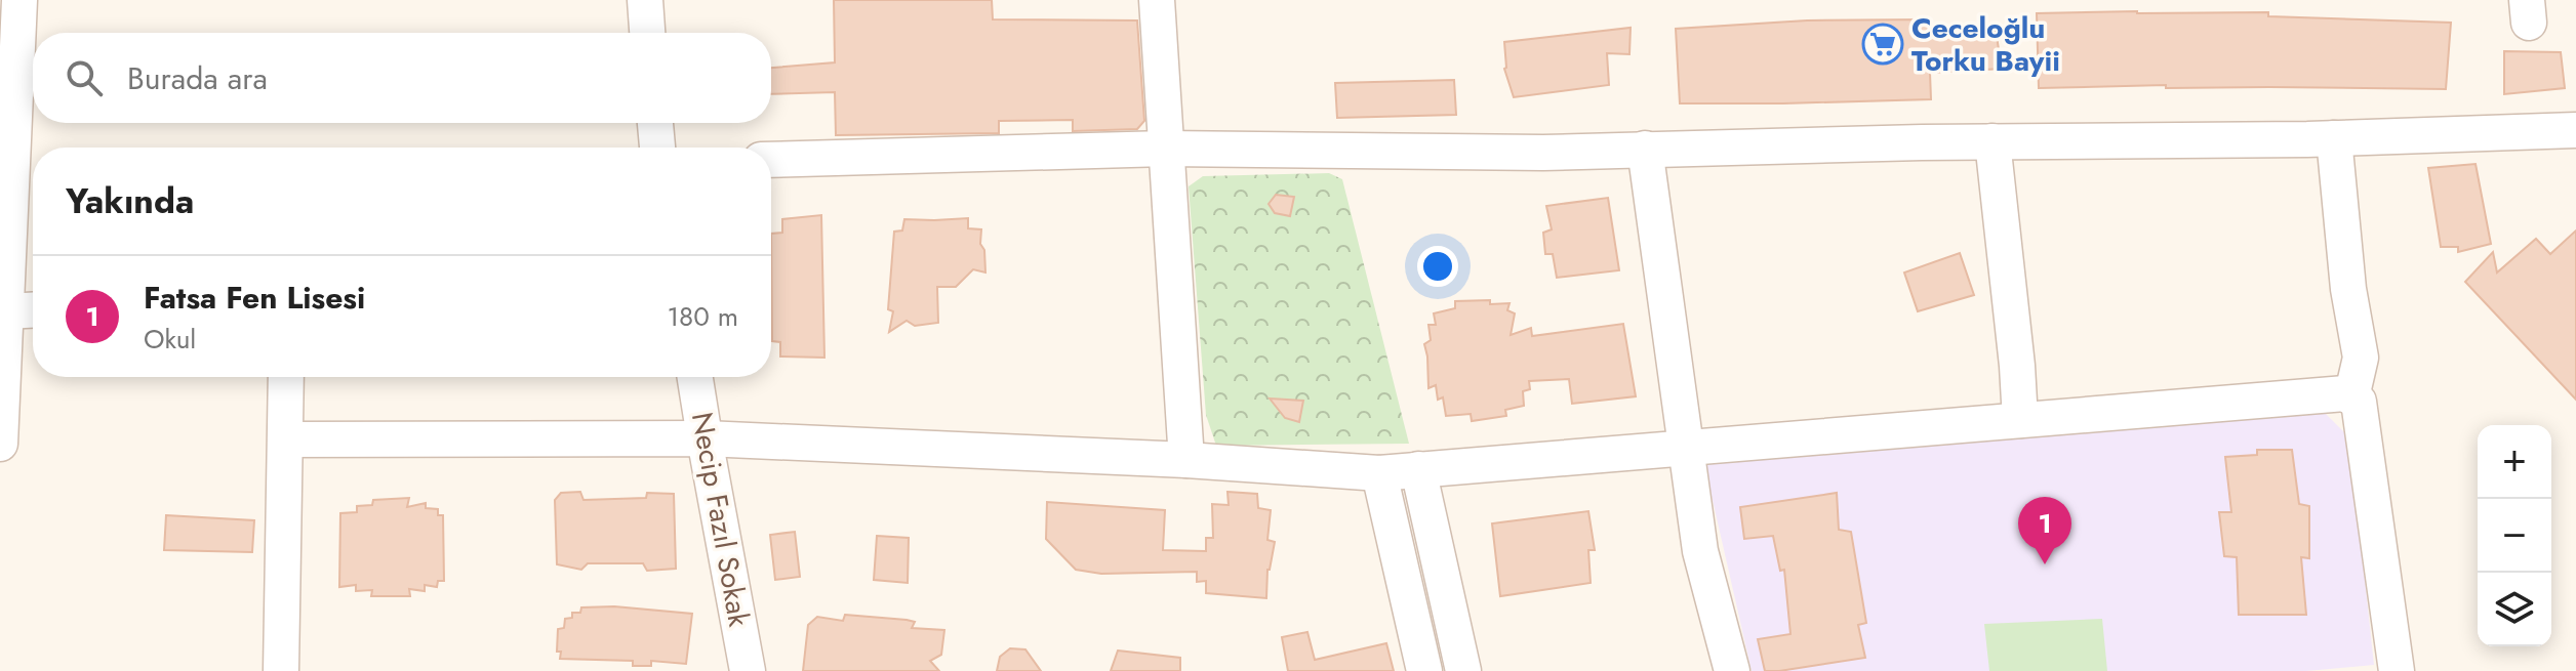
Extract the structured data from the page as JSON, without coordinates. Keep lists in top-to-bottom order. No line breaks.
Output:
{"streets":{"street":["Necip Fazıl Sokak"]},"places":{"supermarket":["Ceceloğlu Torku Bayii"]},"page":{"search":"Burada ara","heading":"Yakında","list":[{"mark":"1","name":"Fatsa Fen Lisesi","note":"Okul","value":"180 m"}],"map_buttons":["+","−"],"pins":"1"}}
